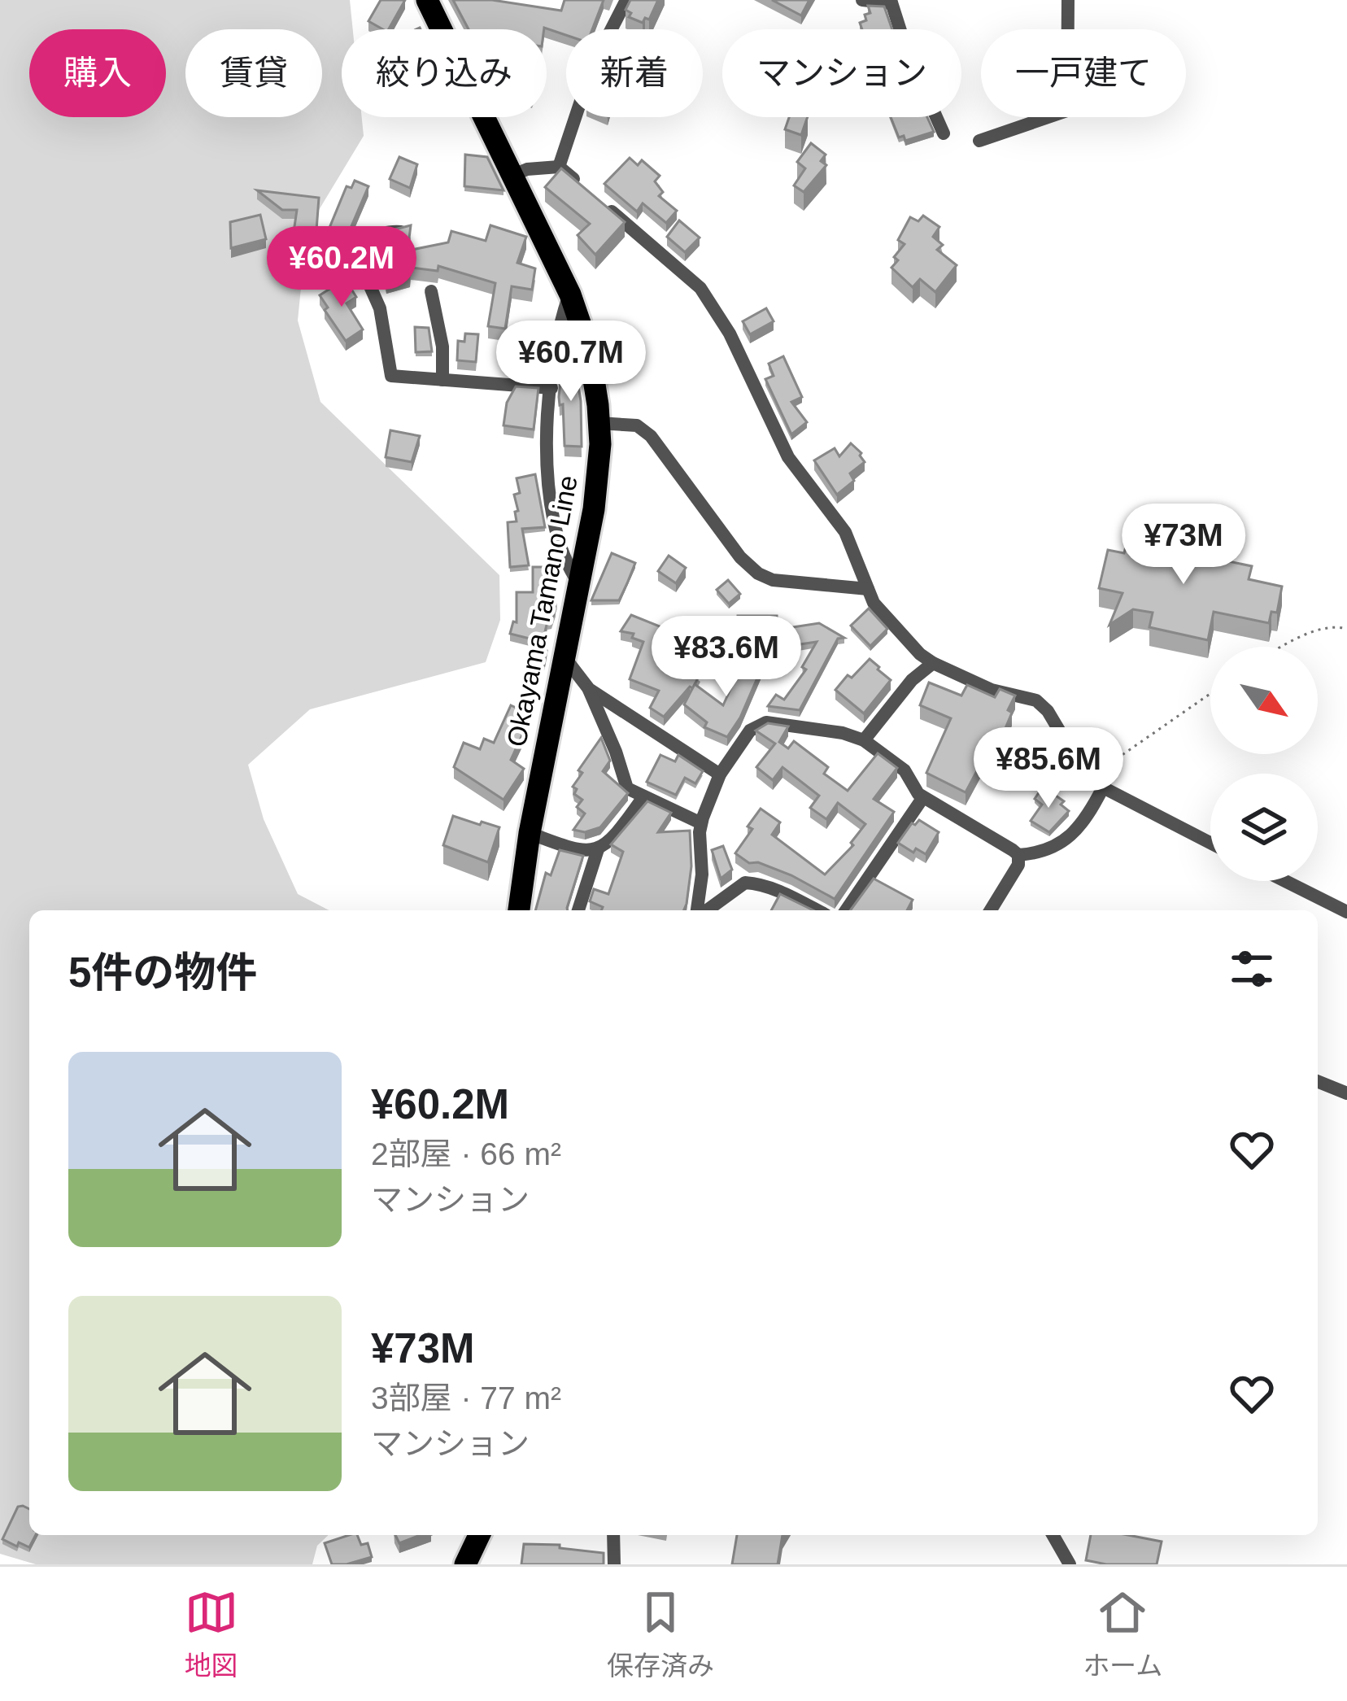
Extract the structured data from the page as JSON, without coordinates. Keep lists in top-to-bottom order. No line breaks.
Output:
{"streets":{"main road":["Okayama Tamano Line"]},"north":"bottom right","page":{"chip":["購入","賃貸","絞り込み","新着","マンション","一戸建て"],"price":["¥60.2M","¥60.7M","¥73M","¥83.6M","¥85.6M"],"heading":"5件の物件","list":[{"name":"¥60.2M","note":"2部屋 · 66 m² · マンション"},{"name":"¥73M","note":"3部屋 · 77 m² · マンション"}],"tabs":["地図","保存済み","ホーム"]}}
